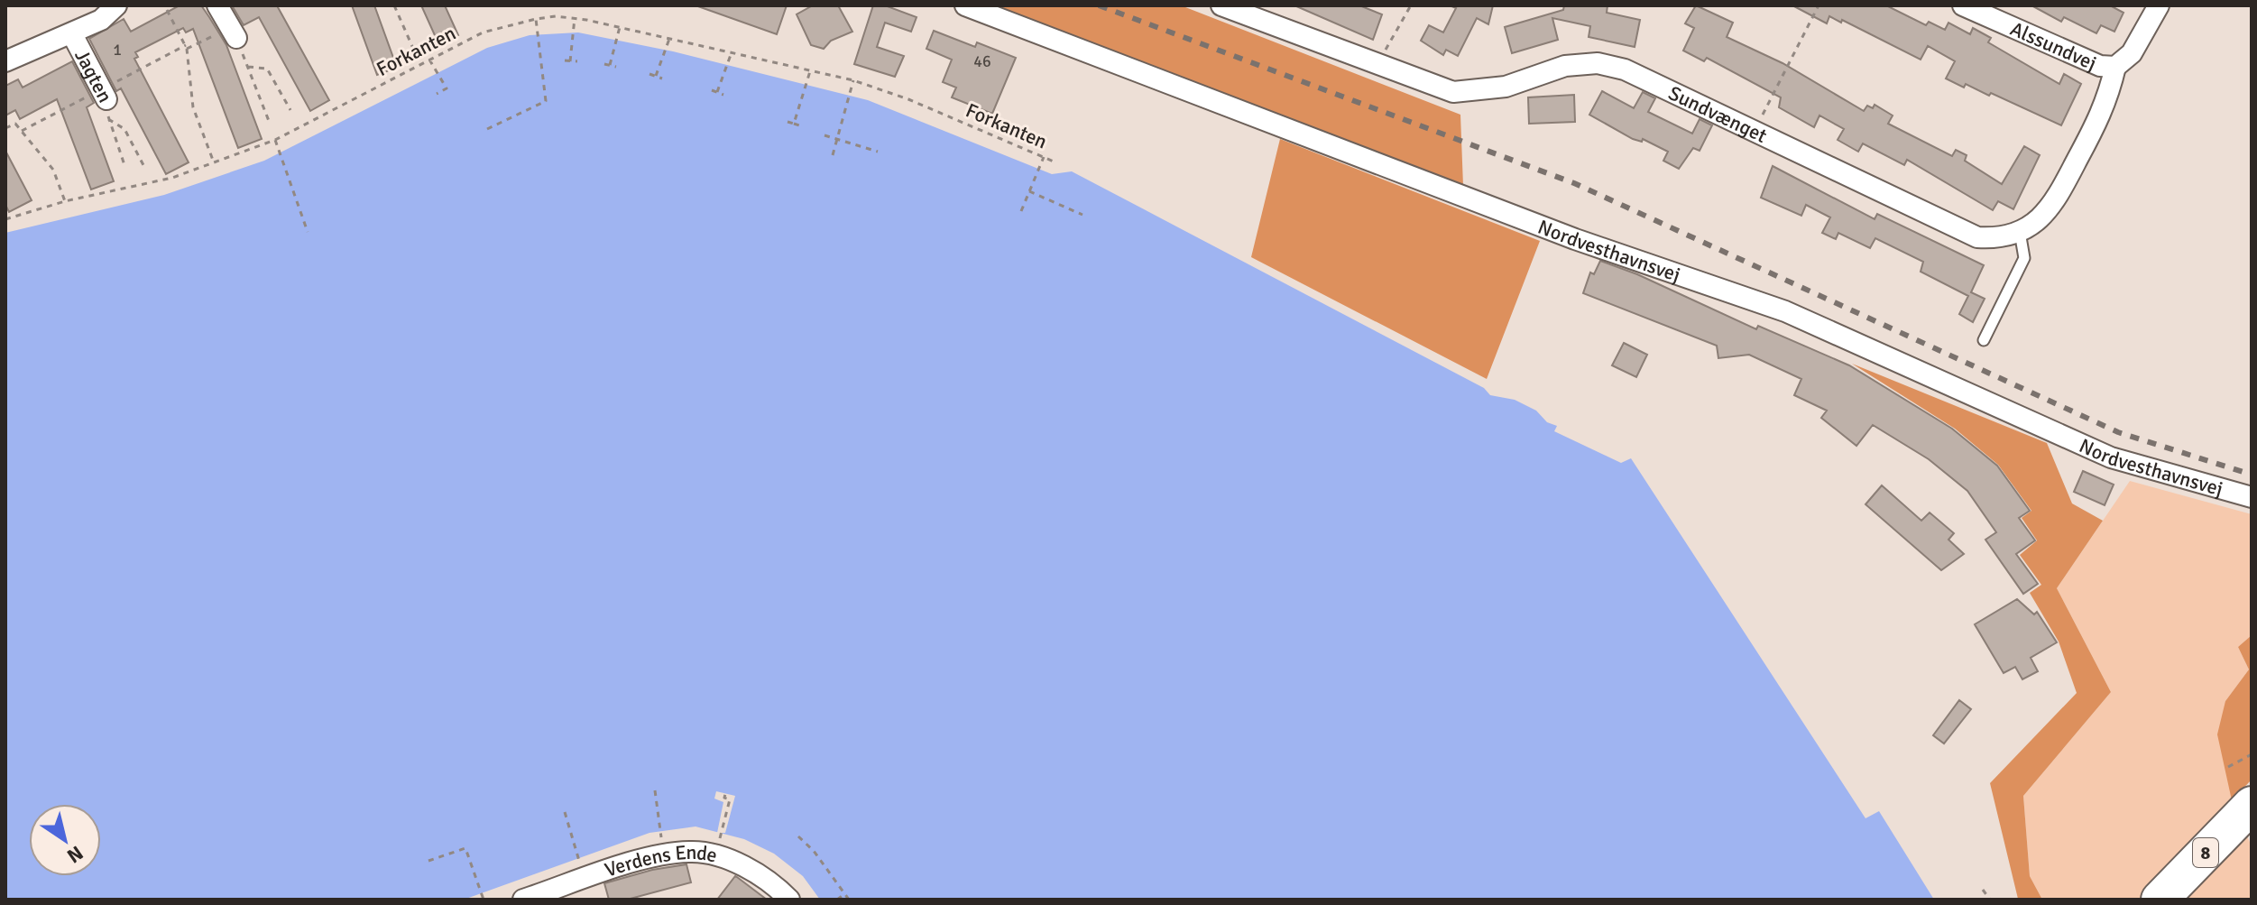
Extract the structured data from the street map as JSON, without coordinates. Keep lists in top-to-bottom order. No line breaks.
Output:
{"streets":{"highway":["8"],"street":["Alssundvej","Jagten","Sundvænget","Nordvesthavnsvej","Verdens Ende"],"path":["Forkanten"]},"crossings":[["Alssundvej","Sundvænget"]],"house_numbers":["1","46"],"north":"bottom right"}
